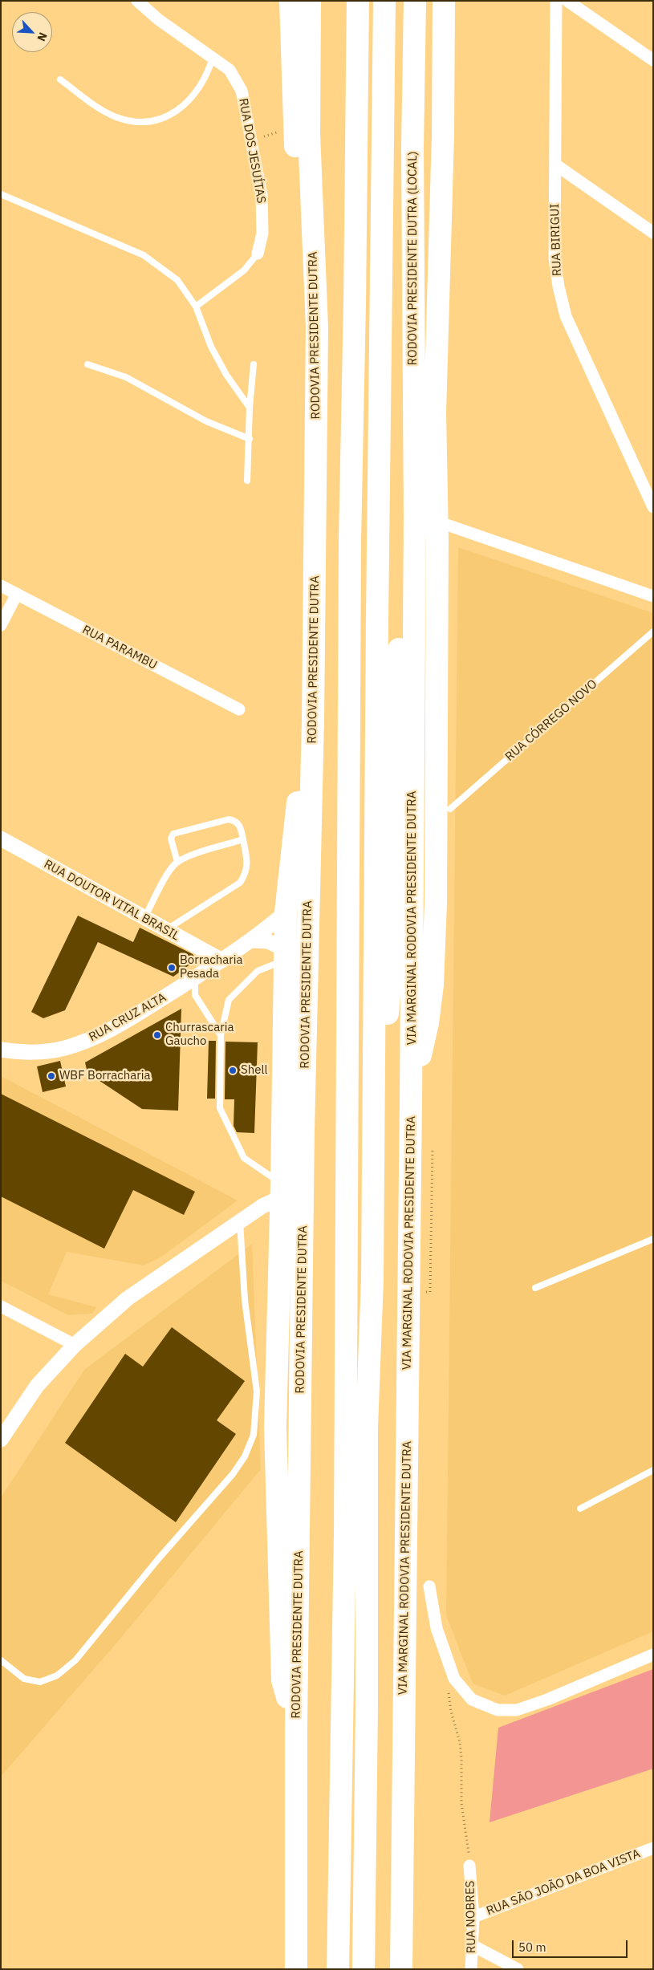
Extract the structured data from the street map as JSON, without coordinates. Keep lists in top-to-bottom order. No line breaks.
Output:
{"streets":{"highway":["RODOVIA PRESIDENTE DUTRA (LOCAL)","RODOVIA PRESIDENTE DUTRA","VIA MARGINAL RODOVIA PRESIDENTE DUTRA"],"street":["RUA DOS JESUÍTAS","RUA BIRIGUI","RUA PARAMBU","RUA DOUTOR VITAL BRASIL","RUA CRUZ ALTA","RUA SÃO JOÃO DA BOA VISTA","RUA NOBRES"],"lane":["RUA CÓRREGO NOVO"]},"crossings":[["RODOVIA PRESIDENTE DUTRA (LOCAL)","VIA MARGINAL RODOVIA PRESIDENTE DUTRA"],["RUA DOUTOR VITAL BRASIL","RUA CRUZ ALTA"],["RUA SÃO JOÃO DA BOA VISTA","RUA NOBRES"]],"places":["Borracharia Pesada","Churrascaria Gaucho","Shell","WBF Borracharia"],"scale_bar":"50 m","north":"bottom right"}
